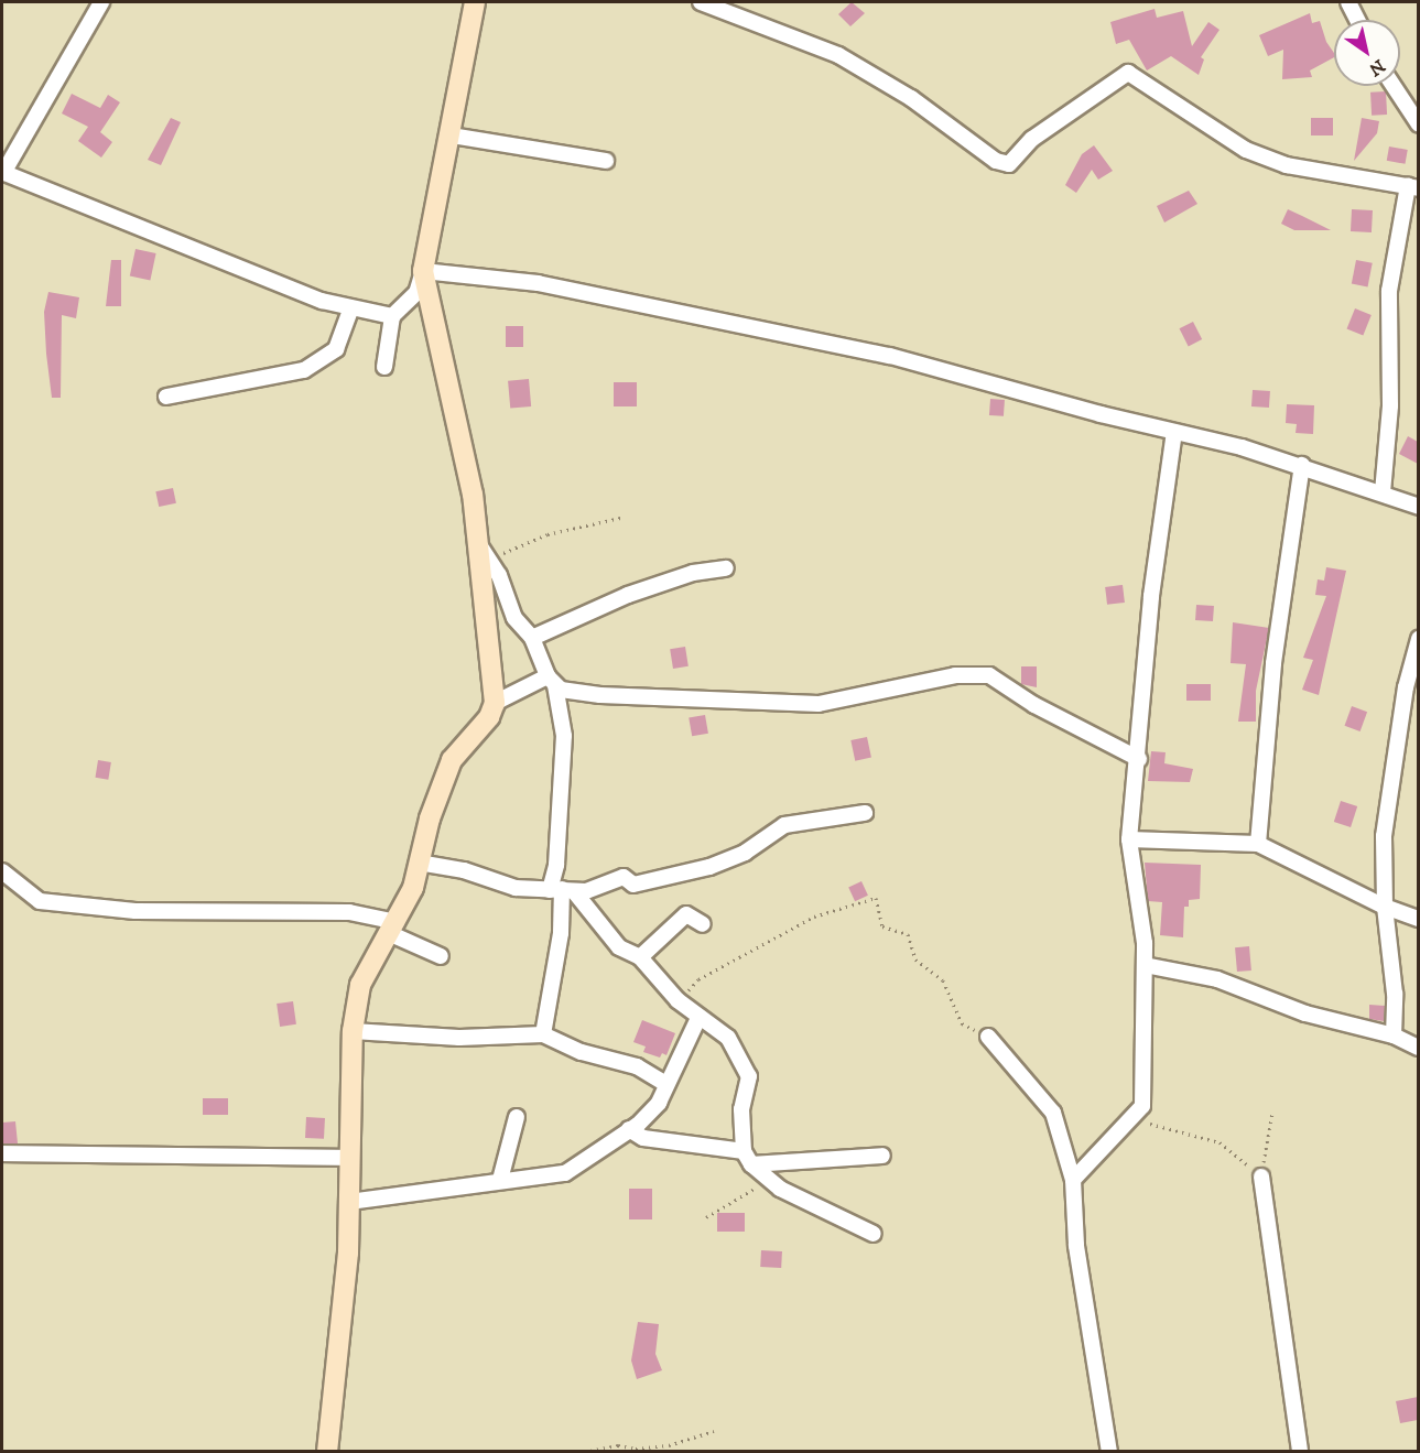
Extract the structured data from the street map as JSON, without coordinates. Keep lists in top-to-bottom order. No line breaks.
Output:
{"north":"bottom right"}
